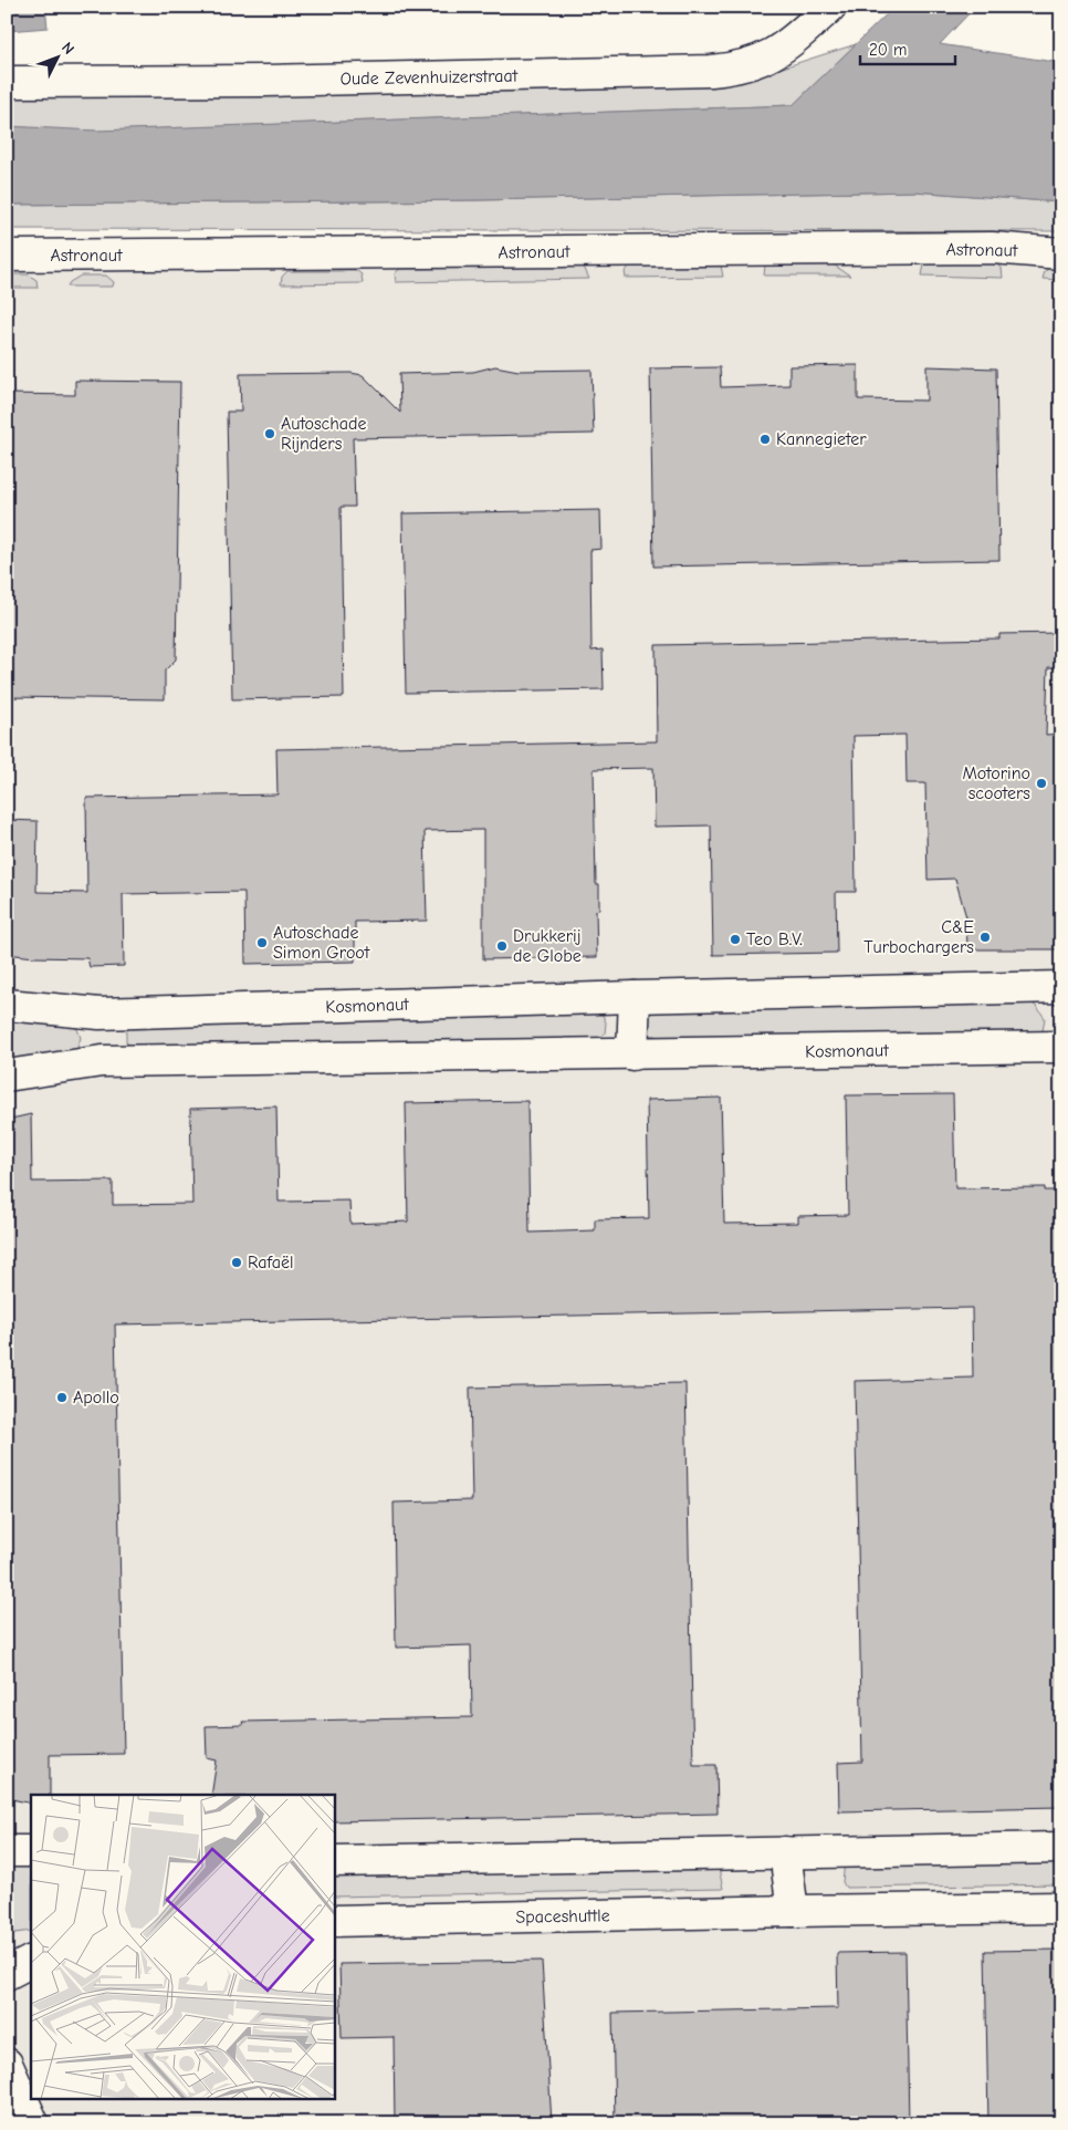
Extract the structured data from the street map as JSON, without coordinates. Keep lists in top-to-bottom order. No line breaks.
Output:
{"streets":{"street":["Oude Zevenhuizerstraat","Astronaut","Kosmonaut","Spaceshuttle"]},"places":["Autoschade Rijnders","Kannegieter","Motorino scooters","C&E Turbochargers","Teo B.V.","Autoschade Simon Groot","Drukkerij de Globe","Rafaël","Apollo"],"scale_bar":"20 m","north":"top right"}
